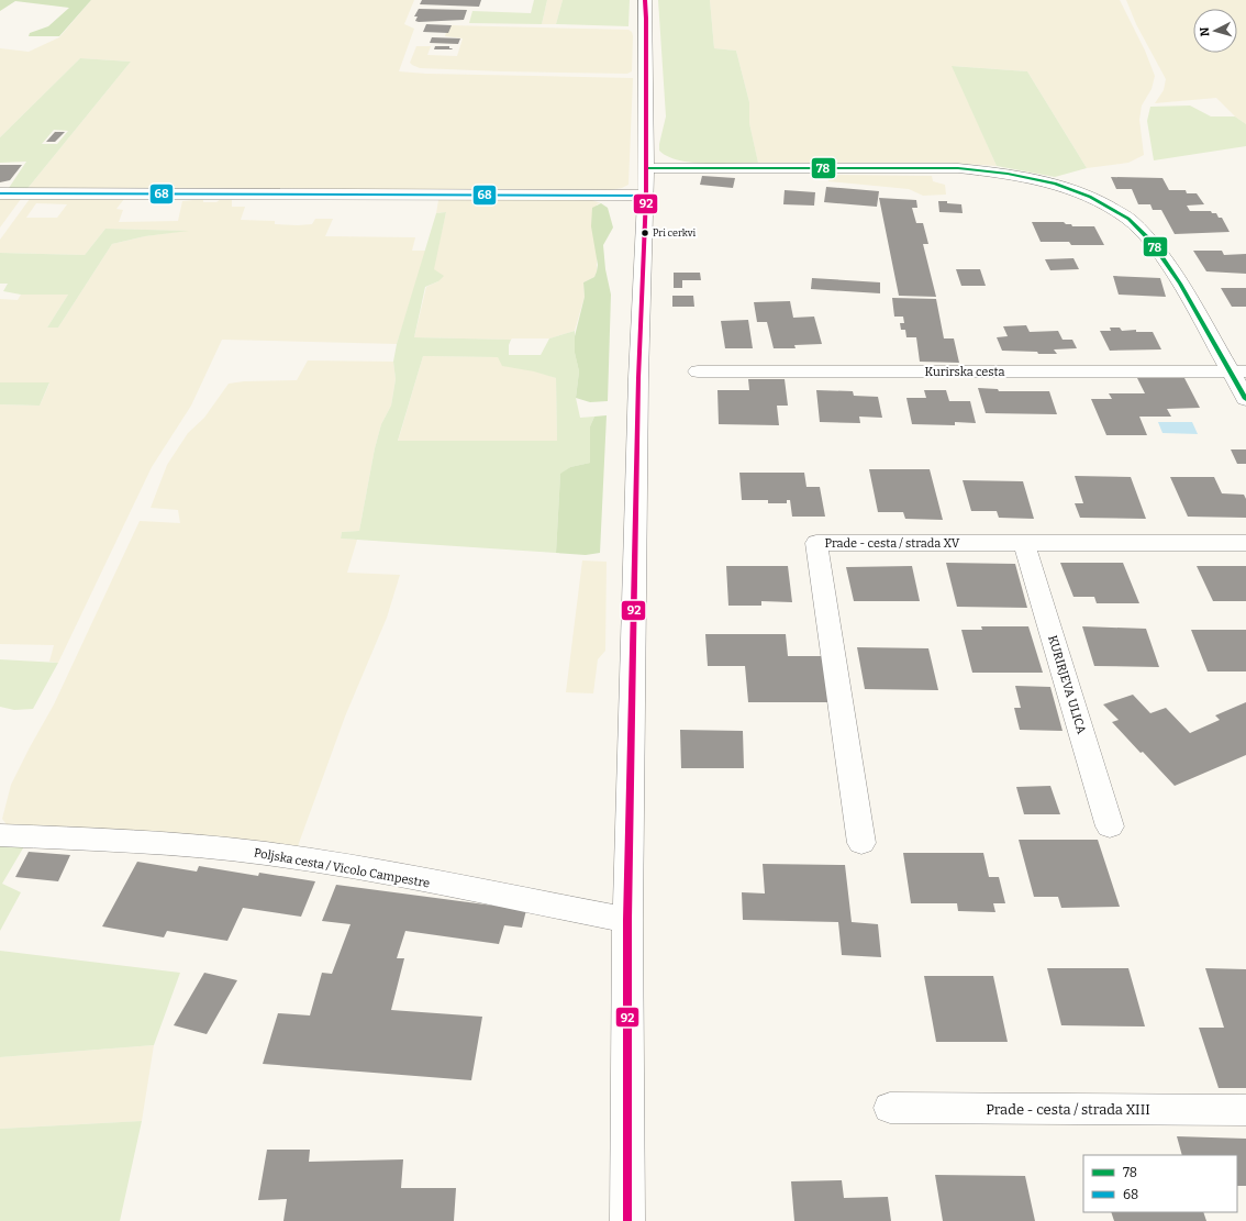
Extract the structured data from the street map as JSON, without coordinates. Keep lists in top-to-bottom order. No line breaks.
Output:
{"streets":{"street":["Kurirska cesta","Prade - cesta / strada XV","KURIRJEVA ULICA","Poljska cesta / Vicolo Campestre","Prade - cesta / strada XIII"]},"crossings":[["Prade - cesta / strada XV","KURIRJEVA ULICA"]],"places":["Pri cerkvi"],"lines":["transit line 92","transit line 78","transit line 68"],"legend":["78","68"],"north":"left"}
